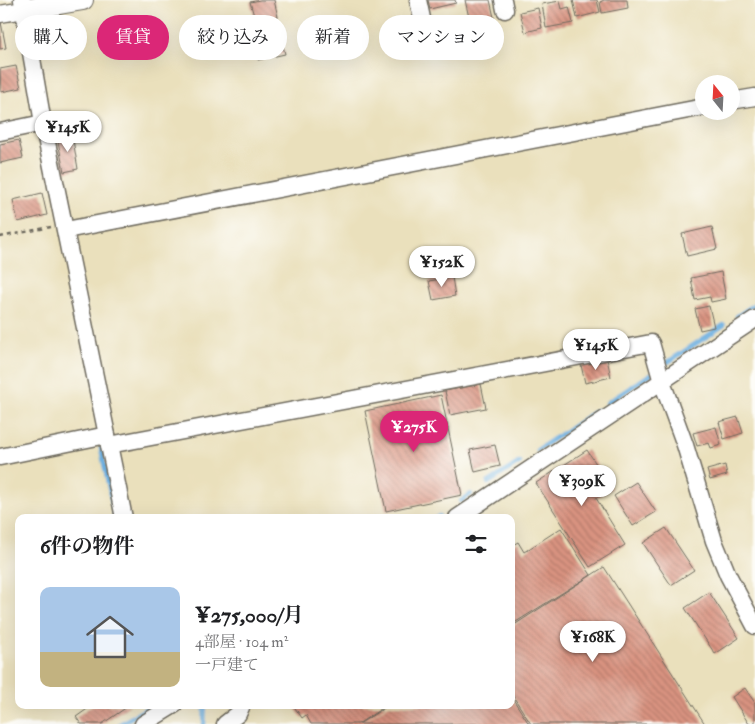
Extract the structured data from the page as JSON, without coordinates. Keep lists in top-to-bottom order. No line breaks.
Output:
{"north":"top","page":{"chip":["購入","賃貸","絞り込み","新着","マンション"],"price":["¥145K","¥152K","¥145K","¥275K","¥309K","¥168K"],"heading":"6件の物件","list":[{"name":"¥275,000/月","note":"4部屋 · 104 m² · 一戸建て"}]}}
